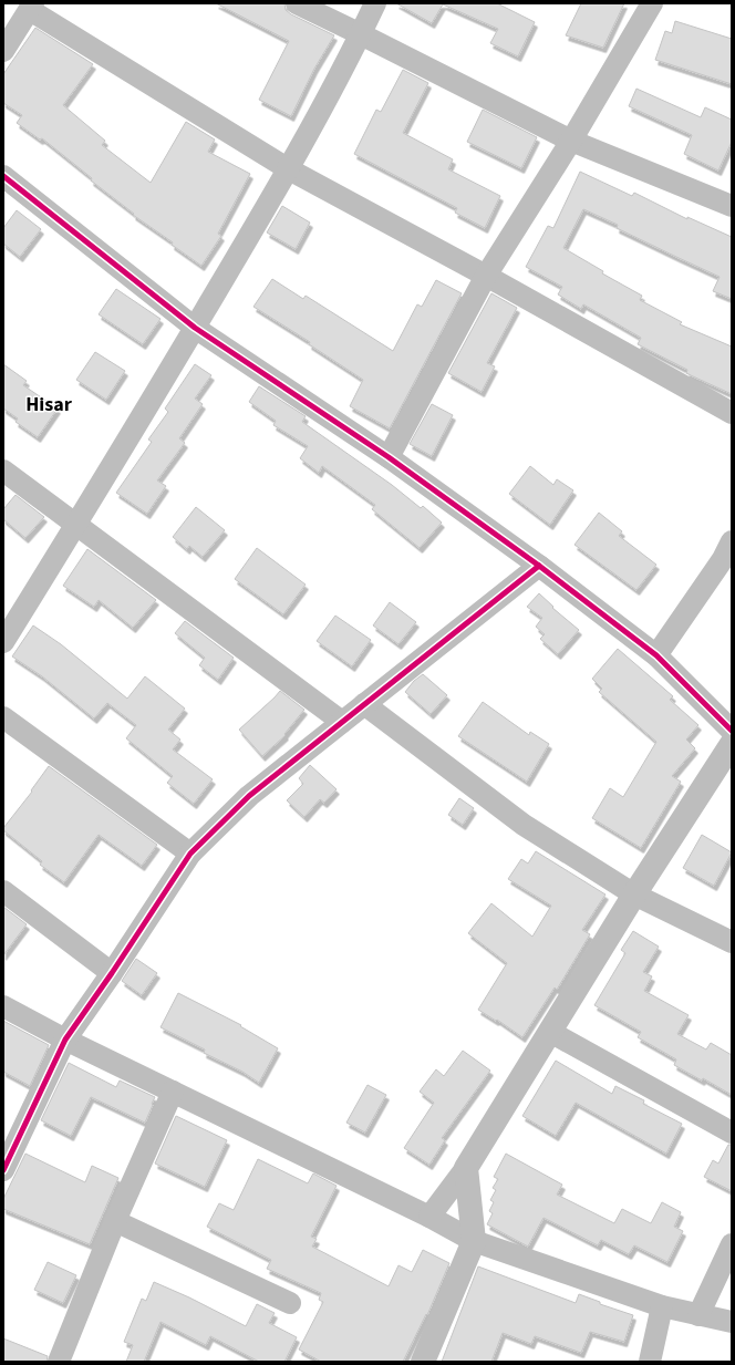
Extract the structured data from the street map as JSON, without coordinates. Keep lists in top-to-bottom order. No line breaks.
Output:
{"districts":["Hisar"]}
